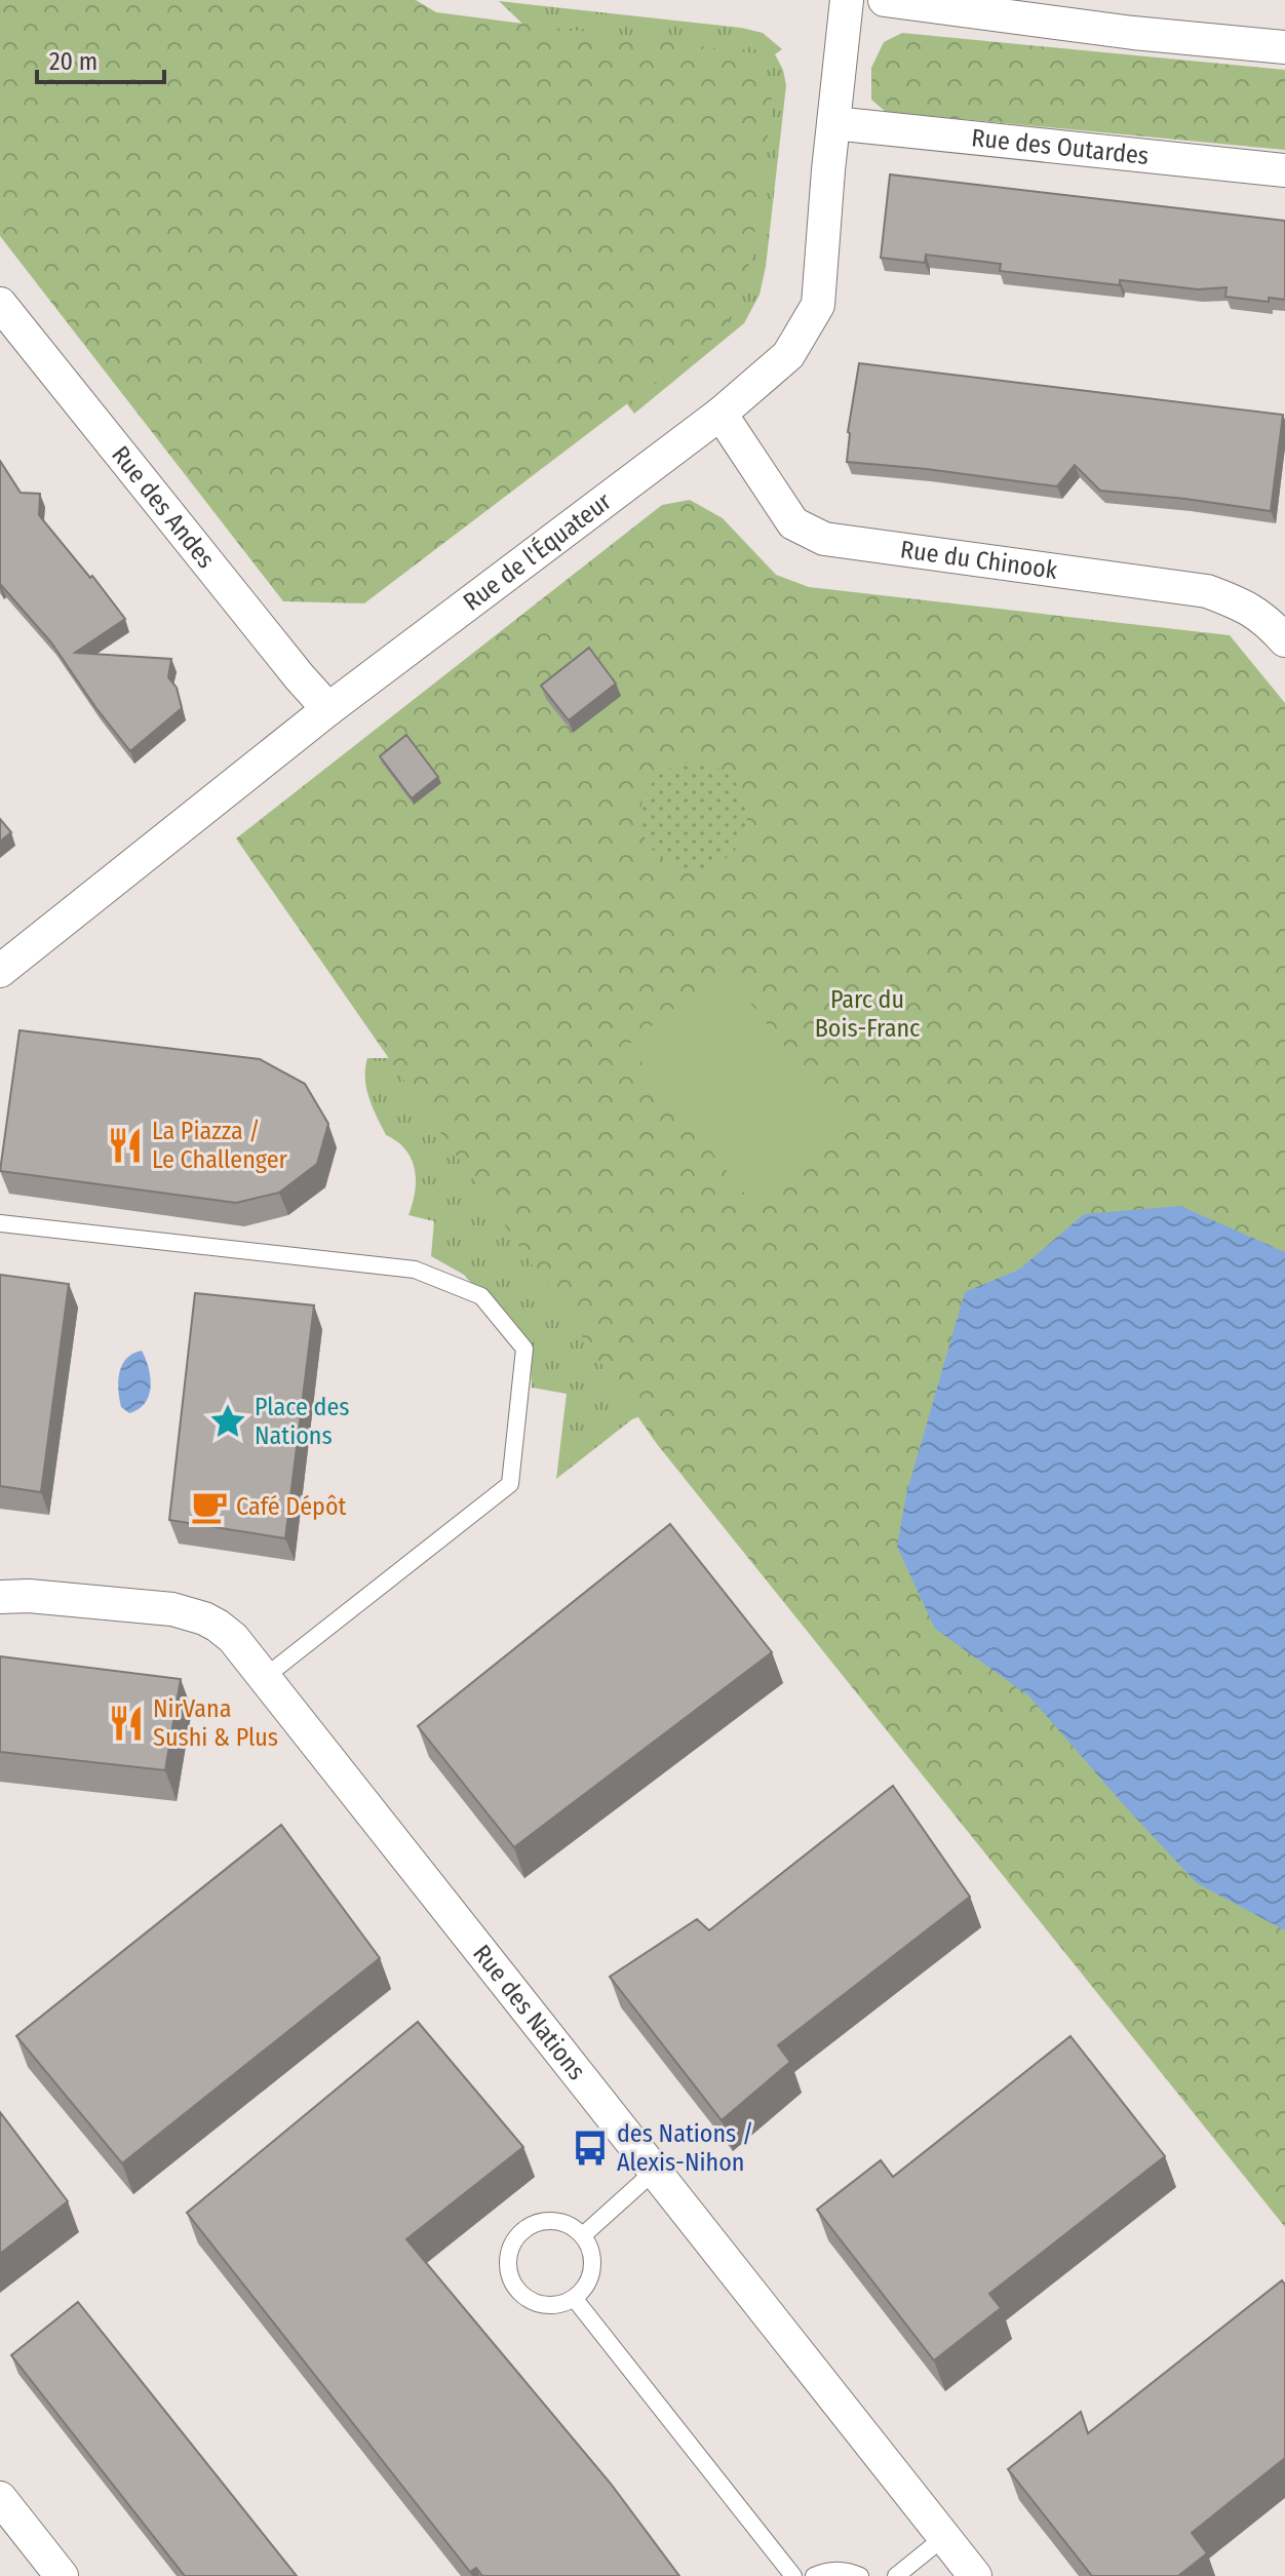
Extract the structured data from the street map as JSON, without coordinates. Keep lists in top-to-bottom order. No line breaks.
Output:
{"streets":{"street":["Rue des Outardes","Rue des Andes","Rue de l'Équateur","Rue du Chinook","Rue des Nations"]},"crossings":[["Rue des Outardes","Rue de l'Équateur"],["Rue des Andes","Rue de l'Équateur"],["Rue de l'Équateur","Rue du Chinook"]],"parks":["Parc du Bois-Franc"],"places":{"restaurant":["La Piazza / Le Challenger","NirVana Sushi & Plus"],"place":["Place des Nations"],"cafe":["Café Dépôt"],"bus stop":["des Nations / Alexis-Nihon"]},"scale_bar":"20 m"}
